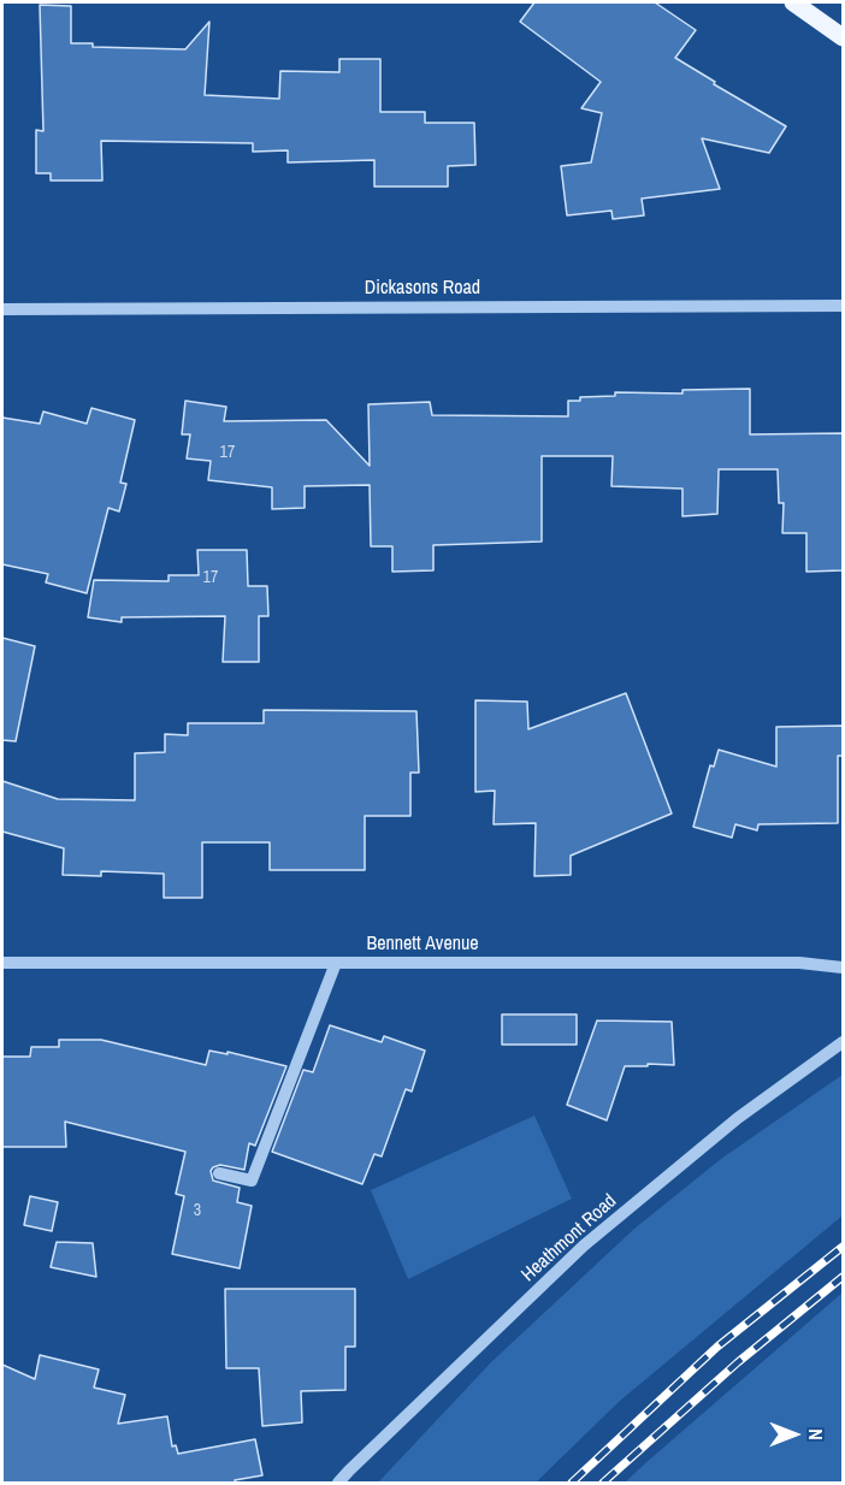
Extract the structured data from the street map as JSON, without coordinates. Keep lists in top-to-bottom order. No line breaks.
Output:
{"streets":{"street":["Dickasons Road","Bennett Avenue","Heathmont Road"]},"house_numbers":["17","17","3"],"north":"right"}
